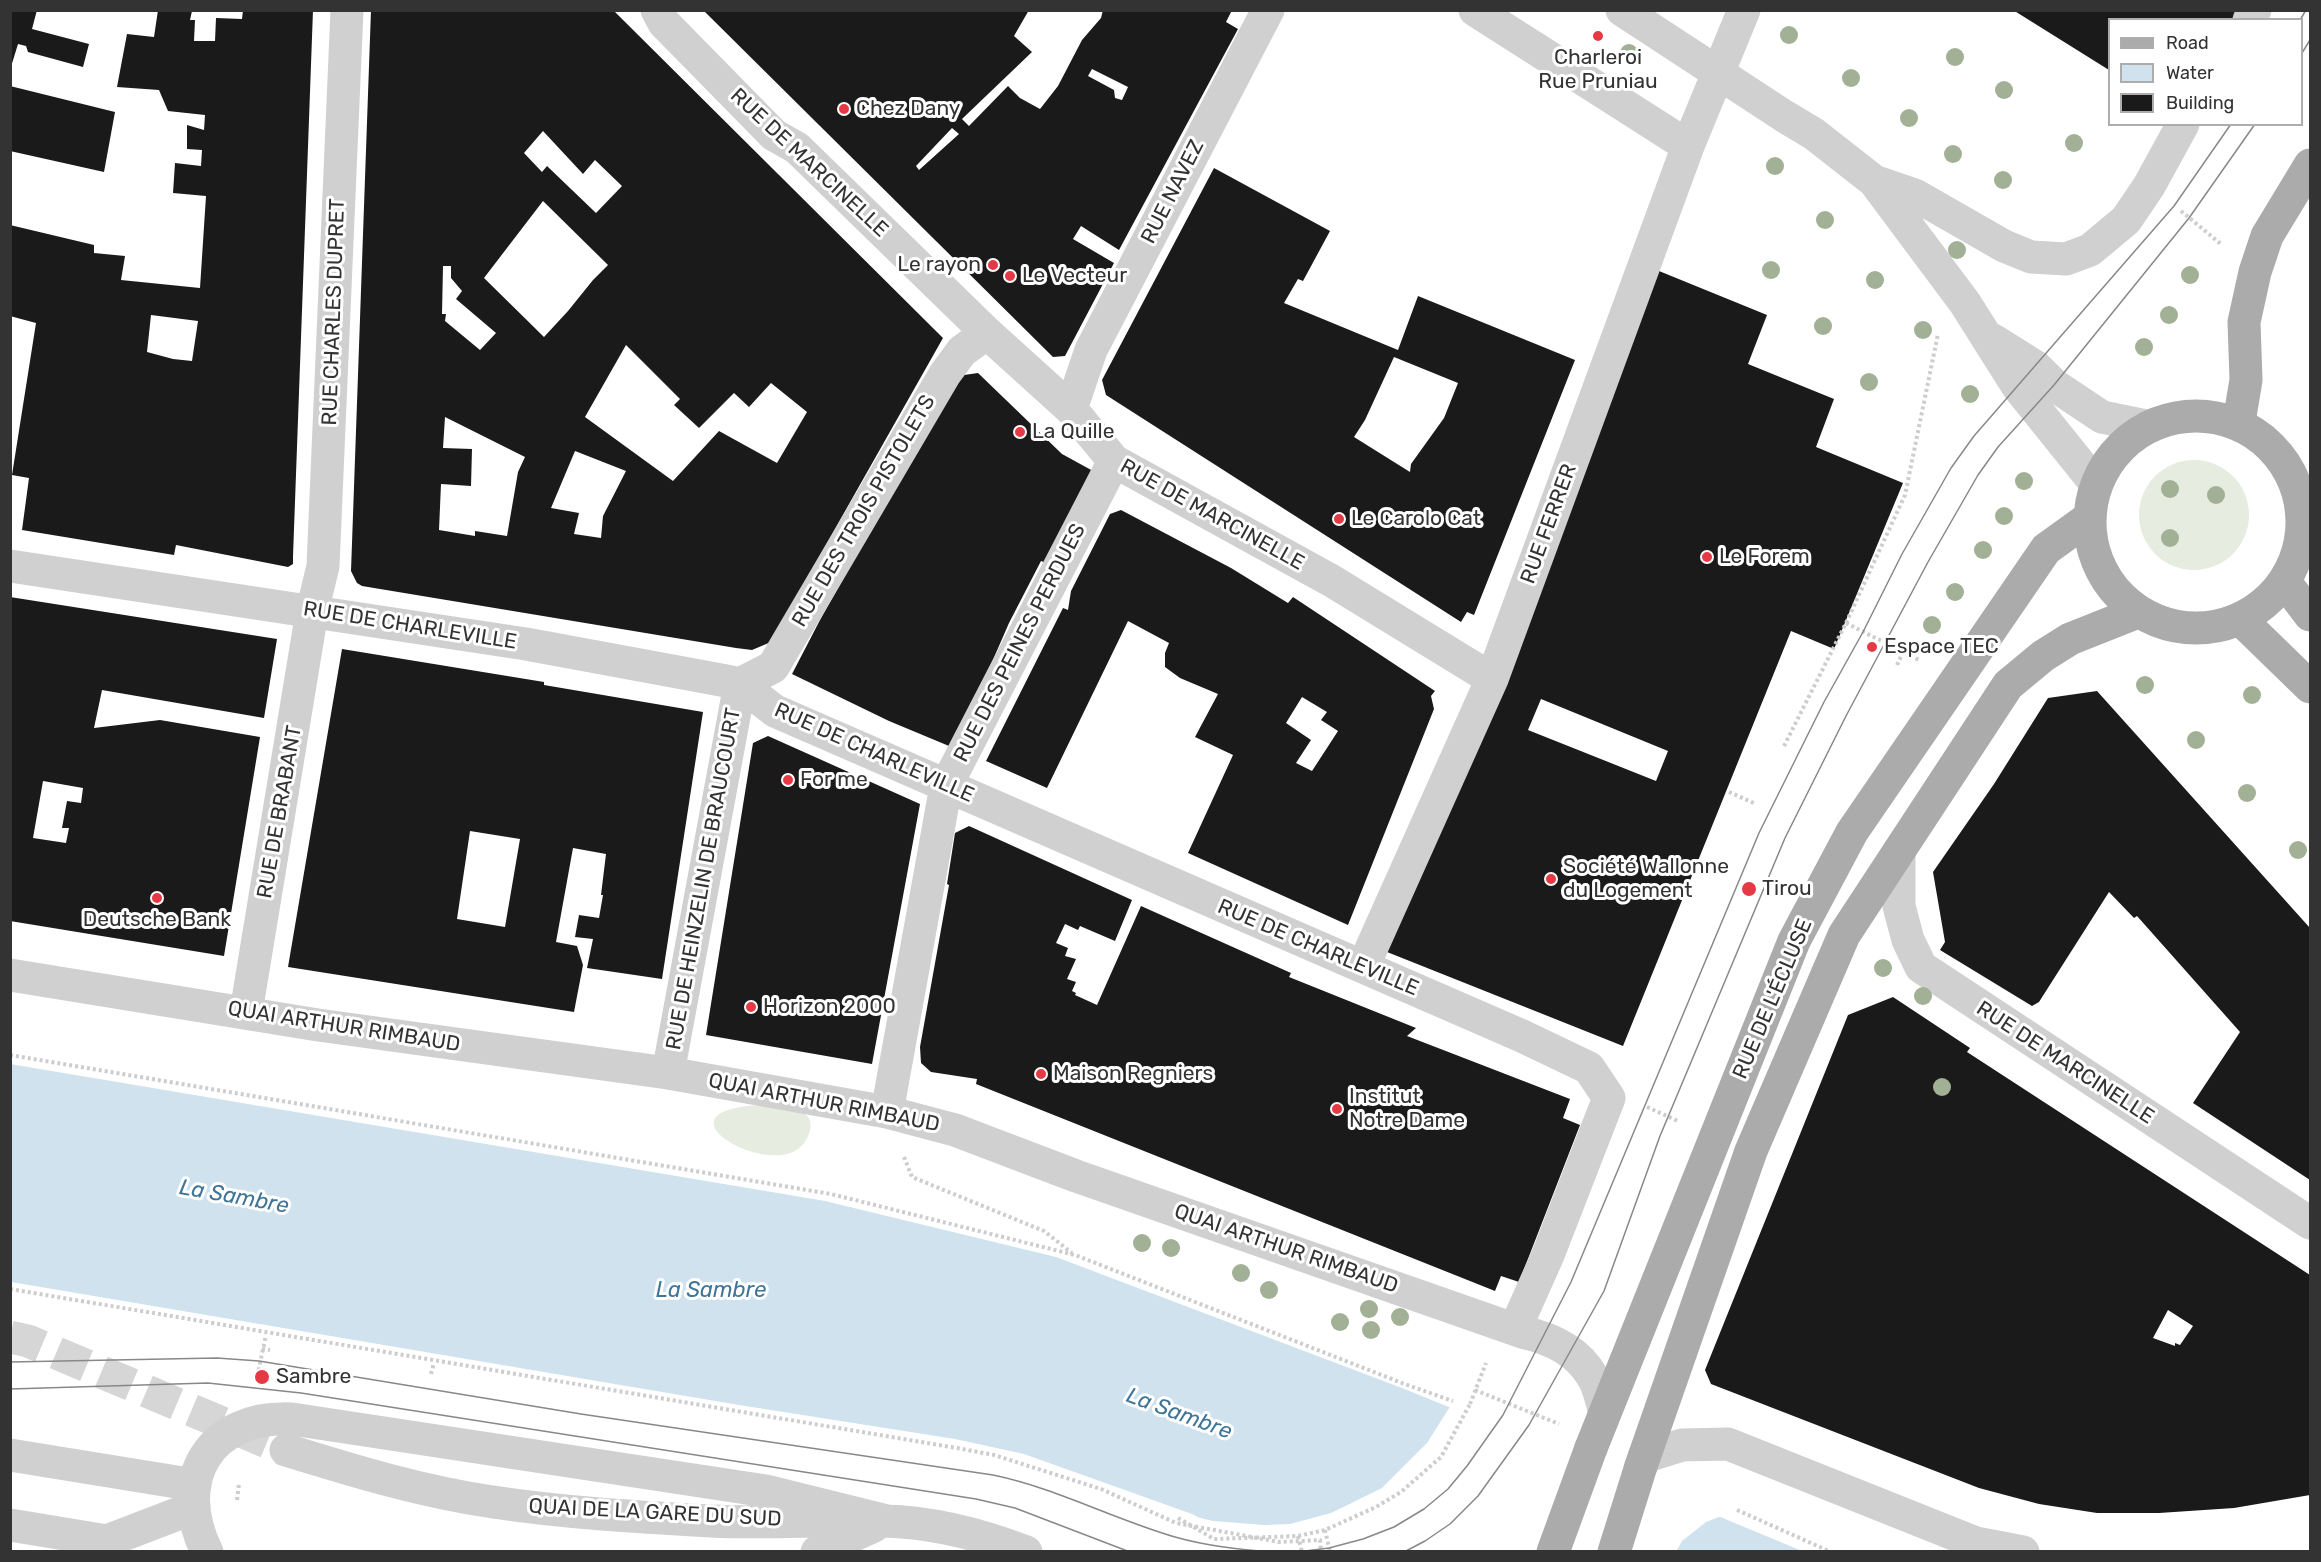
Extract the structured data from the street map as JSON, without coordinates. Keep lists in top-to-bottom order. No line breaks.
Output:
{"streets":{"main road":["RUE DE L'ÉCLUSE"],"street":["RUE DE MARCINELLE","RUE NAVEZ","RUE CHARLES DUPRET","RUE DES TROIS PISTOLETS","RUE FERRER","RUE DE CHARLEVILLE","RUE DES PEINES PERDUES","RUE DE BRABANT","RUE DE HEINZELIN DE BRAUCOURT","QUAI ARTHUR RIMBAUD","QUAI DE LA GARE DU SUD"]},"crossings":[["RUE DE MARCINELLE","RUE NAVEZ"],["RUE DE MARCINELLE","RUE DES TROIS PISTOLETS"],["RUE DE MARCINELLE","RUE FERRER"],["RUE DE MARCINELLE","RUE DES PEINES PERDUES"],["RUE DE MARCINELLE","RUE DE L'ÉCLUSE"],["RUE CHARLES DUPRET","RUE DE CHARLEVILLE"],["RUE CHARLES DUPRET","RUE DE BRABANT"],["RUE DES TROIS PISTOLETS","RUE DE CHARLEVILLE"],["RUE DES TROIS PISTOLETS","RUE DE HEINZELIN DE BRAUCOURT"],["RUE FERRER","RUE DE CHARLEVILLE"],["RUE DE CHARLEVILLE","RUE DES PEINES PERDUES"],["RUE DE CHARLEVILLE","RUE DE BRABANT"],["RUE DE CHARLEVILLE","RUE DE HEINZELIN DE BRAUCOURT"],["RUE DE CHARLEVILLE","QUAI ARTHUR RIMBAUD"],["RUE DES PEINES PERDUES","QUAI ARTHUR RIMBAUD"],["RUE DE BRABANT","QUAI ARTHUR RIMBAUD"],["RUE DE HEINZELIN DE BRAUCOURT","QUAI ARTHUR RIMBAUD"],["RUE DE L'ÉCLUSE","QUAI ARTHUR RIMBAUD"]],"water":["La Sambre"],"places":["Charleroi Rue Pruniau","Chez Dany","Le rayon","Le Vecteur","La Quille","Le Carolo Cat","Le Forem","Espace TEC","For me","Société Wallonne du Logement","Tirou","Deutsche Bank","Horizon 2000","Maison Regniers","Institut Notre Dame","Sambre"],"legend":["Road","Water","Building"]}
